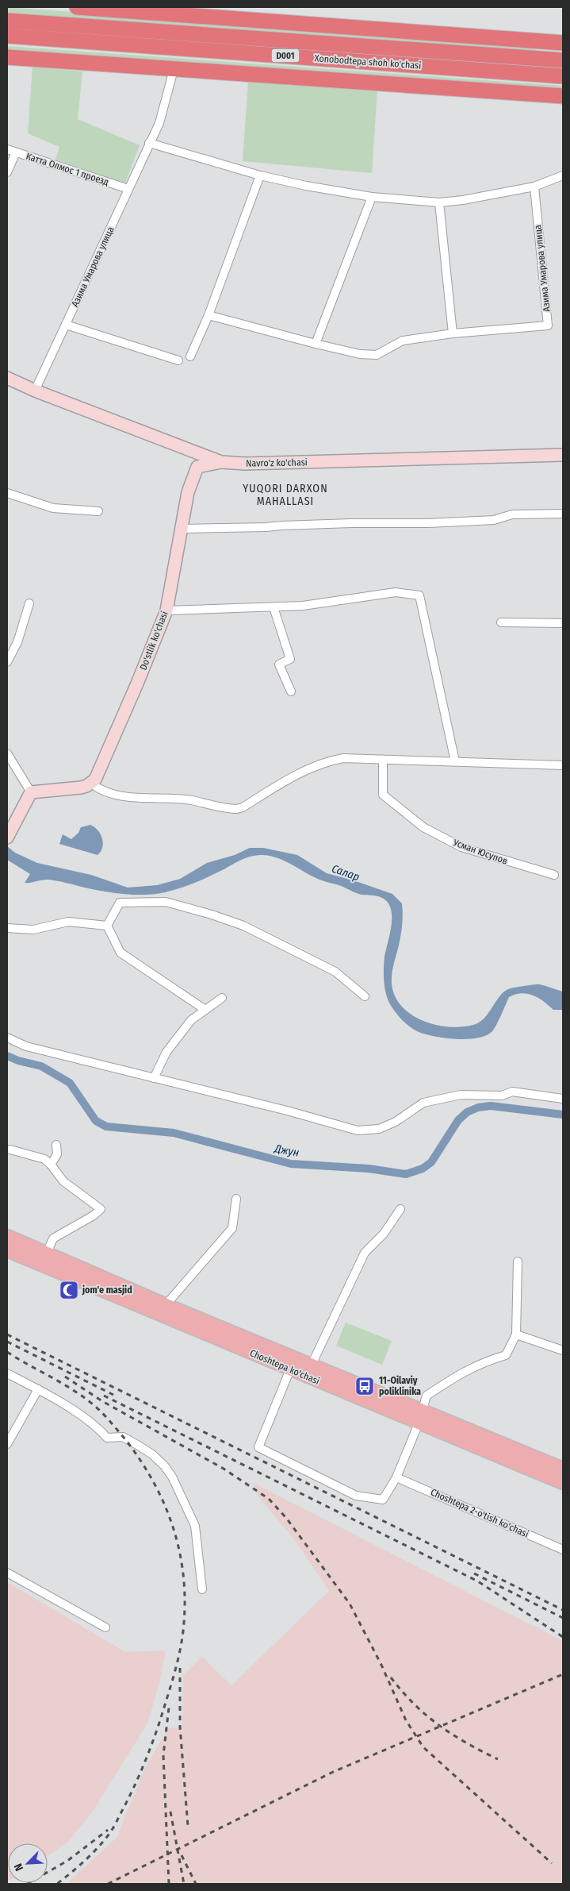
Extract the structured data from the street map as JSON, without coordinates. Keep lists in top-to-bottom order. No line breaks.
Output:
{"streets":{"highway":["D001","Xonobodtepa shoh ko'chasi"],"main road":["Choshtepa ko'chasi"],"street":["Катта Олмос 1 проезд","Азима Умарова улица","Navro'z ko'chasi","Do'stlik ko'chasi","Усман Юсупов","Choshtepa 2-o'tish ko'chasi"]},"crossings":[["Катта Олмос 1 проезд","Азима Умарова улица"],["Азима Умарова улица","Navro'z ko'chasi"],["Navro'z ko'chasi","Do'stlik ko'chasi"]],"districts":["YUQORI DARXON MAHALLASI"],"water":["Салар","Джун"],"places":{"mosque":["jom'e masjid"],"bus stop":["11-Oilaviy poliklinika"]},"north":"bottom left"}
